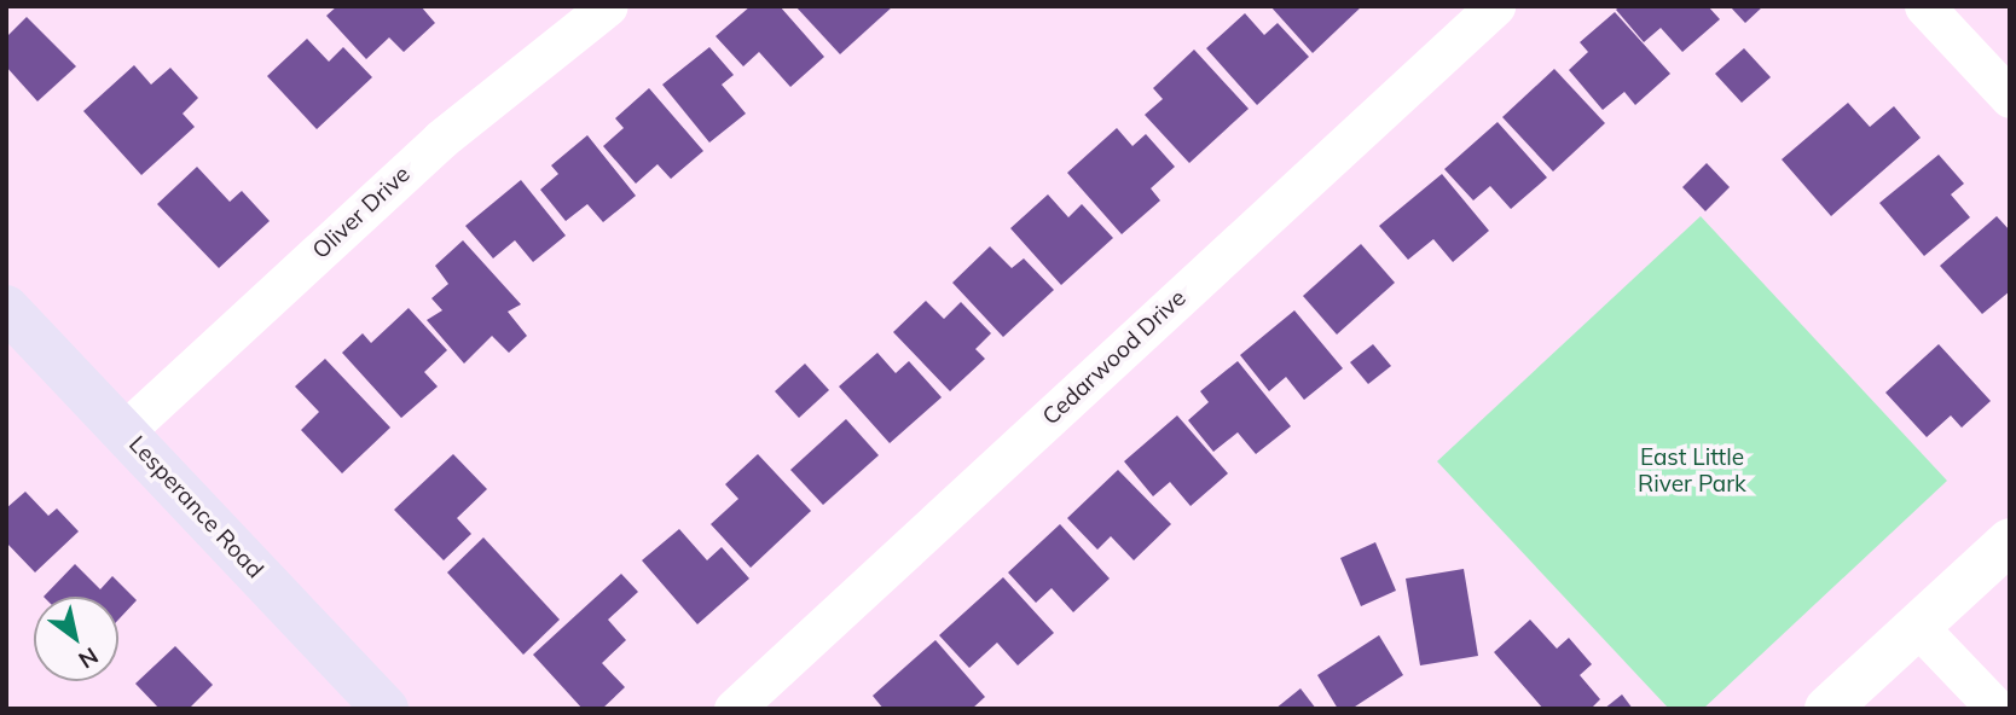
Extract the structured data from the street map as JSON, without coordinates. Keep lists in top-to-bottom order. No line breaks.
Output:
{"streets":{"main road":["Lesperance Road"],"street":["Oliver Drive","Cedarwood Drive"]},"crossings":[["Oliver Drive","Lesperance Road"]],"parks":["East Little River Park"],"north":"bottom right"}
